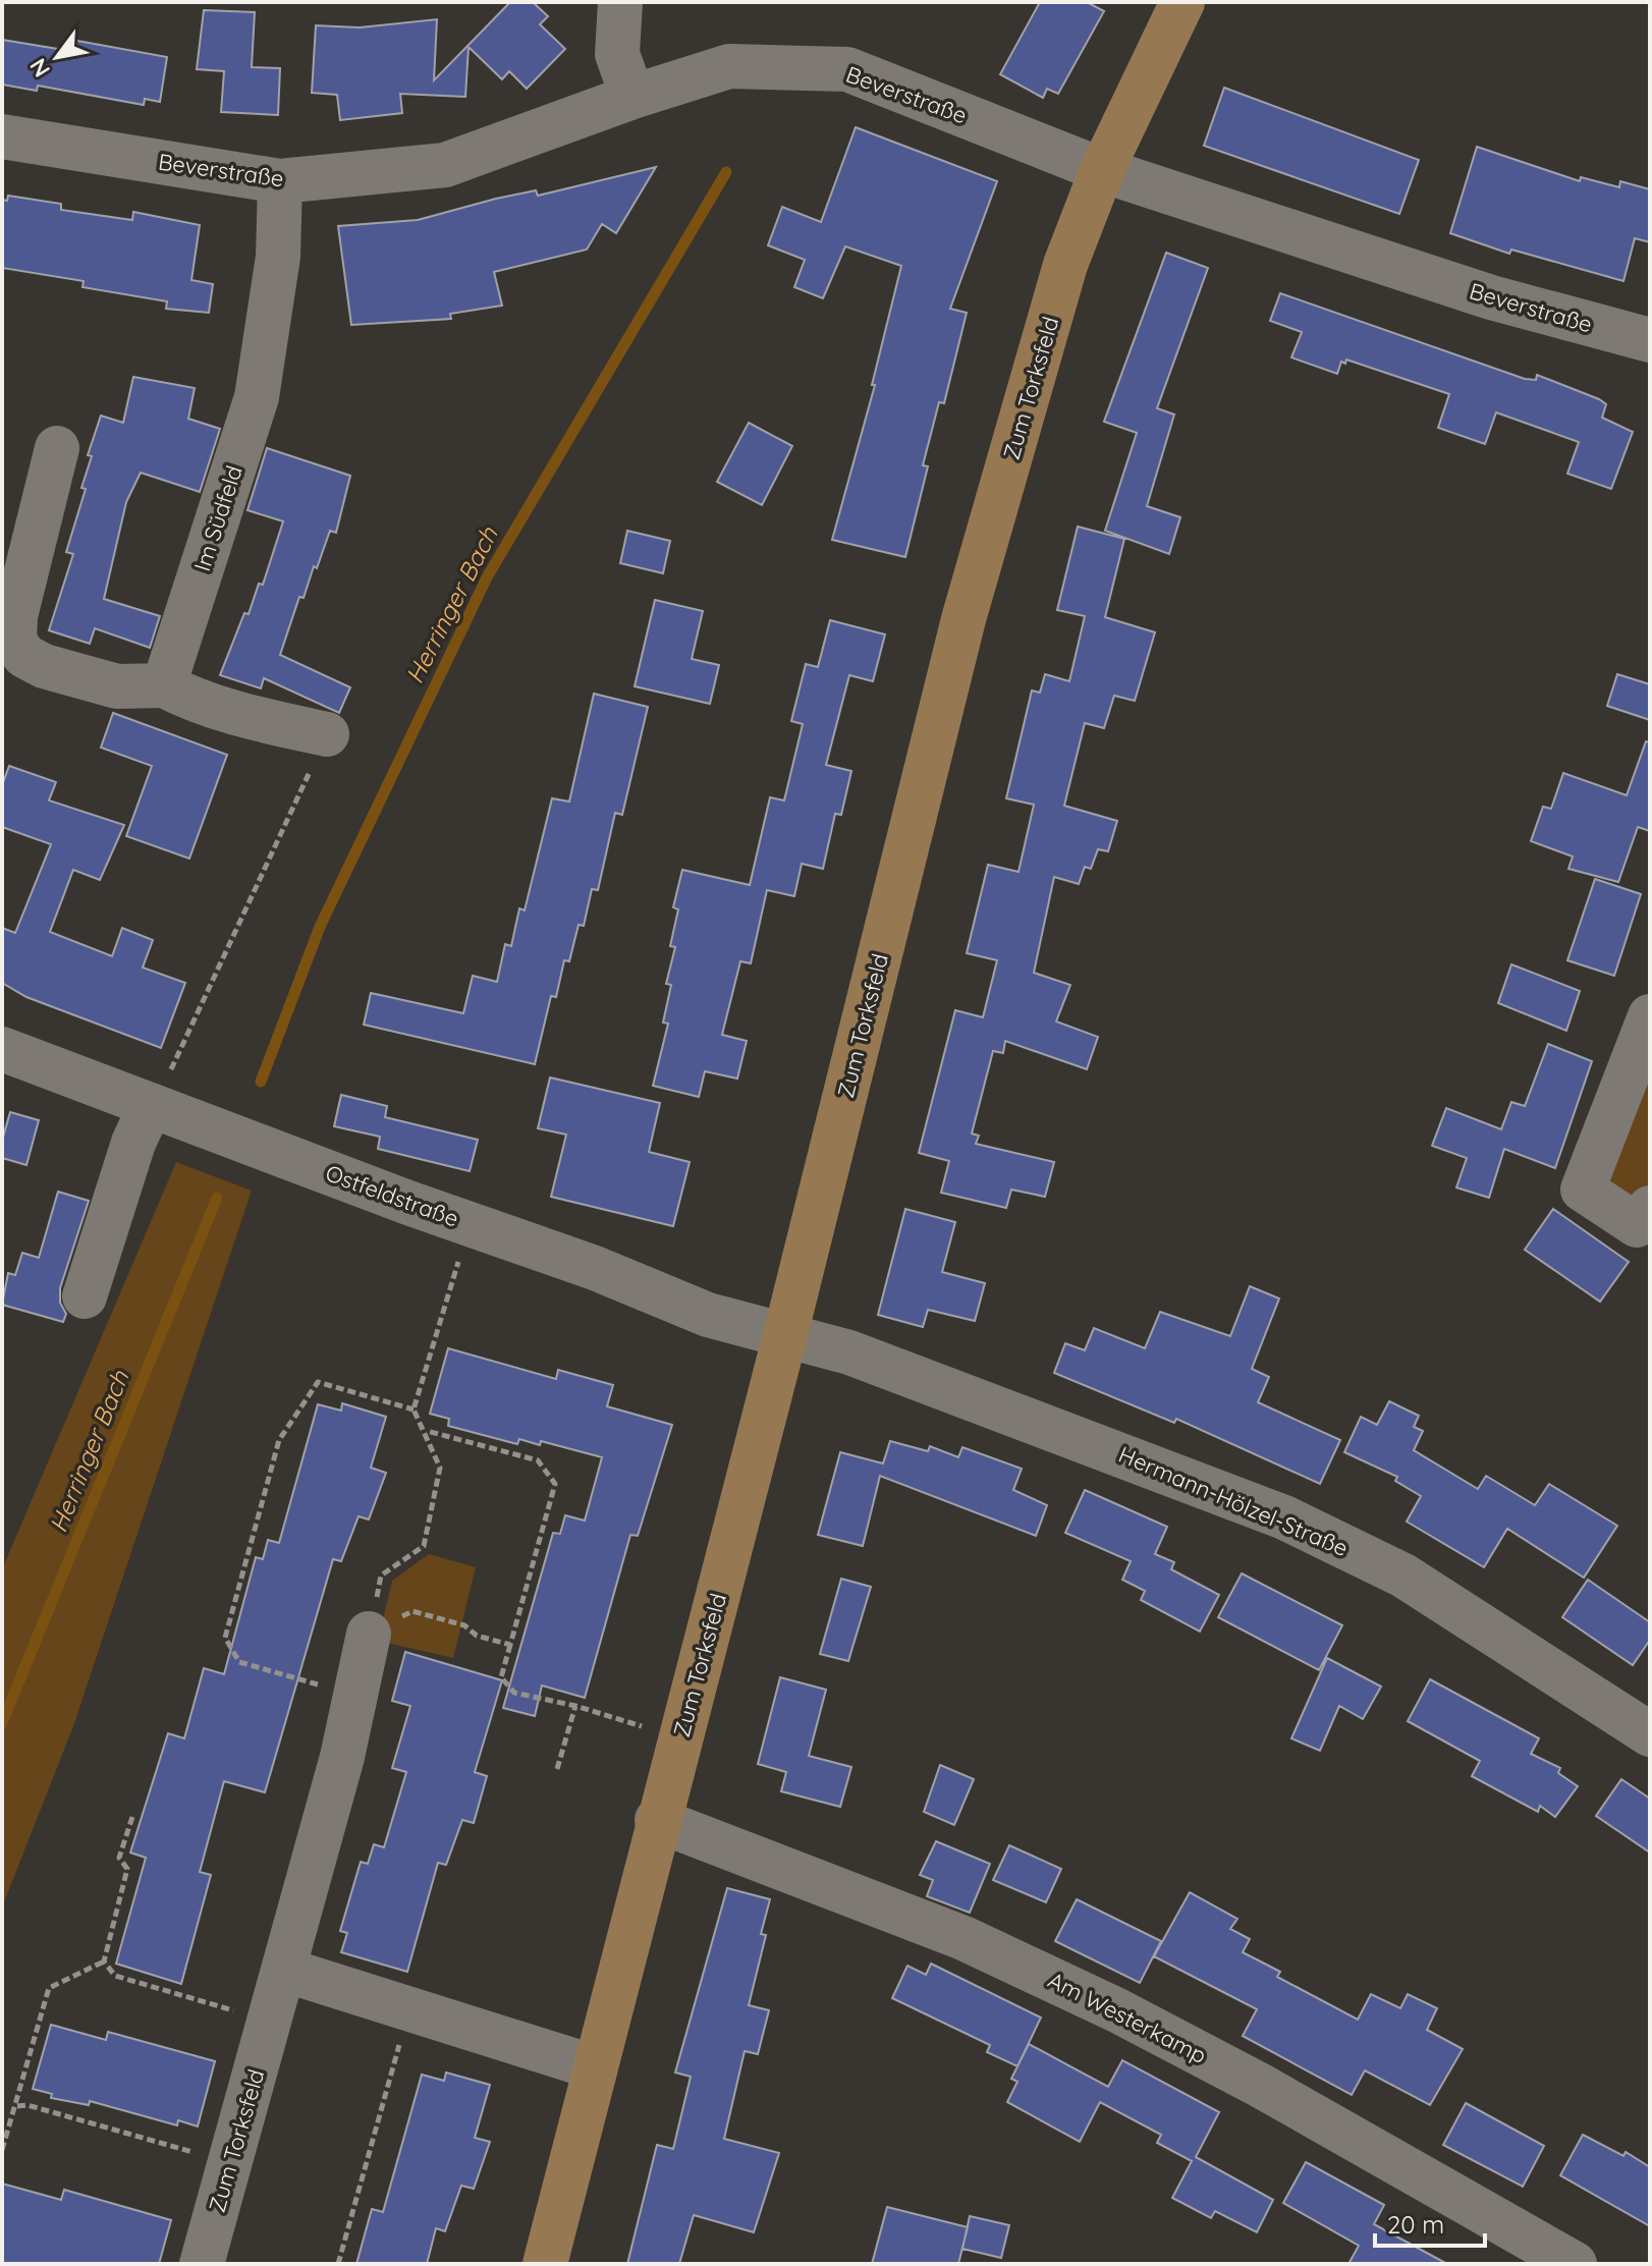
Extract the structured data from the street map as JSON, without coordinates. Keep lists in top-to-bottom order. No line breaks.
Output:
{"streets":{"main road":["Zum Torksfeld"],"street":["Beverstraße","Im Südfeld","Ostfeldstraße","Hermann-Hölzel-Straße","Am Westerkamp"]},"crossings":[["Beverstraße","Zum Torksfeld"],["Beverstraße","Im Südfeld"],["Zum Torksfeld","Ostfeldstraße"],["Zum Torksfeld","Hermann-Hölzel-Straße"],["Zum Torksfeld","Am Westerkamp"],["Ostfeldstraße","Hermann-Hölzel-Straße"]],"water":["Herringer Bach"],"scale_bar":"20 m","north":"bottom left"}
